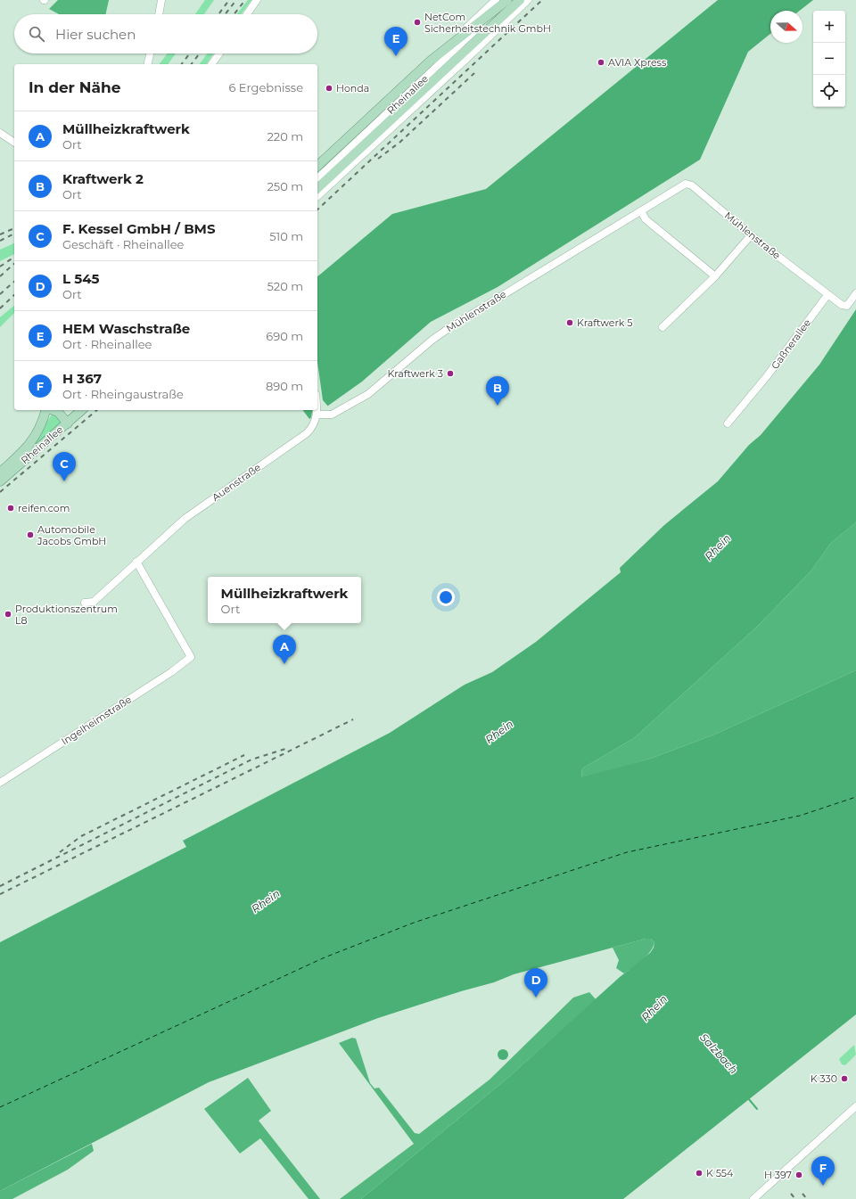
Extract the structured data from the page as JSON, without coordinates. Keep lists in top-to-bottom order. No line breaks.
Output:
{"streets":{"main road":["Rheinallee"],"street":["Mühlenstraße","Gaßnerallee","Auenstraße","Ingelheimstraße"]},"crossings":[["Mühlenstraße","Gaßnerallee"],["Mühlenstraße","Auenstraße"],["Auenstraße","Ingelheimstraße"]],"water":["Rhein","Salzbach"],"places":["NetCom Sicherheitstechnik GmbH","AVIA Xpress","Honda","Kraftwerk 5","Kraftwerk 3","reifen.com","Automobile Jacobs GmbH","Produktionszentrum L8","K 330","K 554","H 397"],"north":"right","page":{"map_buttons":["+","−"],"search":"Hier suchen","pins":["E","B","C","A","D","F"],"heading":["In der Nähe","6 Ergebnisse"],"list":[{"mark":"A","name":"Müllheizkraftwerk","note":"Ort","value":"220 m"},{"mark":"B","name":"Kraftwerk 2","note":"Ort","value":"250 m"},{"mark":"C","name":"F. Kessel GmbH / BMS","note":"Geschäft · Rheinallee","value":"510 m"},{"mark":"D","name":"L 545","note":"Ort","value":"520 m"},{"mark":"E","name":"HEM Waschstraße","note":"Ort · Rheinallee","value":"690 m"},{"mark":"F","name":"H 367","note":"Ort · Rheingaustraße","value":"890 m"}],"popup":["Müllheizkraftwerk","Ort"]}}
